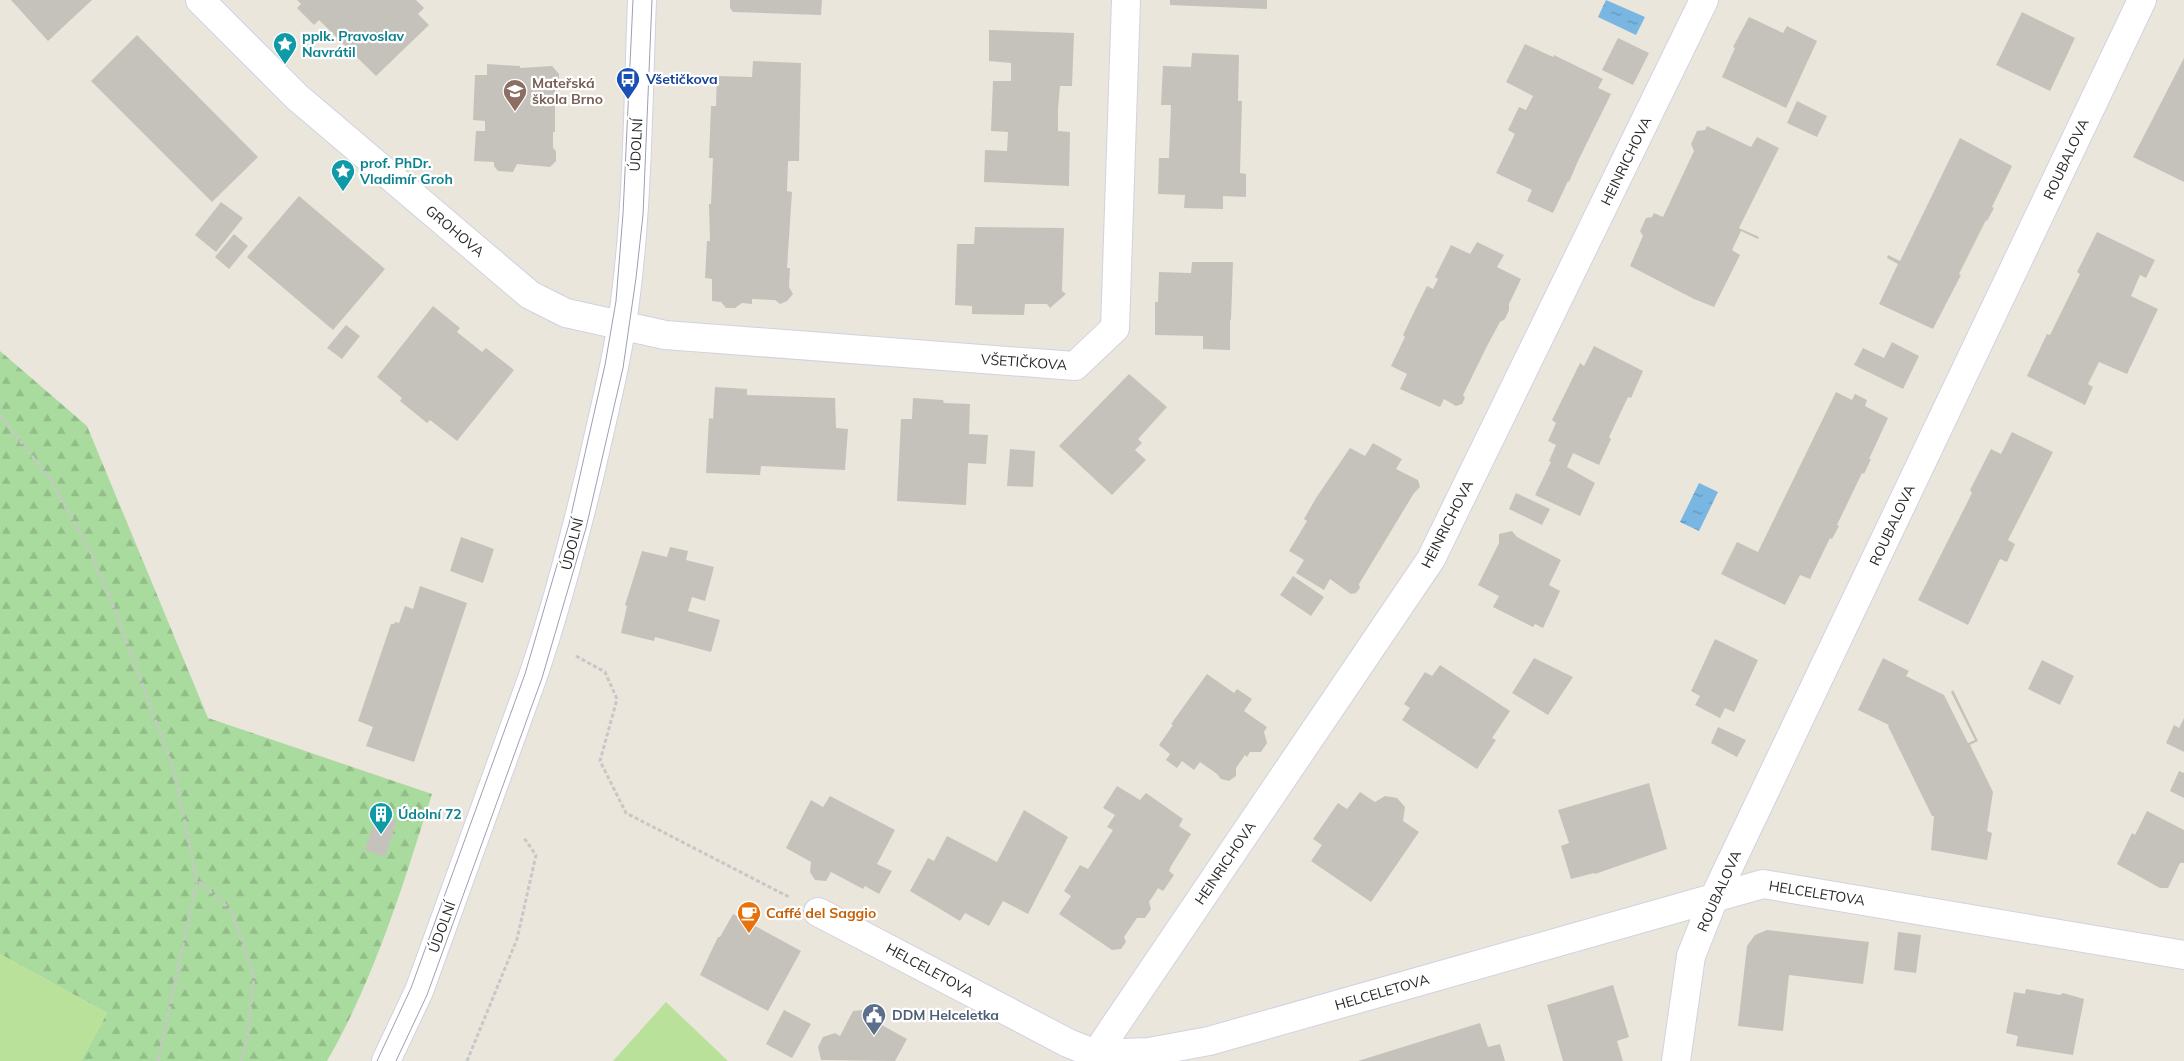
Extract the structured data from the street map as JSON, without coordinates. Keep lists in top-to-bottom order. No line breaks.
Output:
{"streets":{"street":["ÚDOLNÍ","ROUBALOVA","HEINRICHOVA","GROHOVA","VŠETIČKOVA","HELCELETOVA"]},"crossings":[["ÚDOLNÍ","GROHOVA"],["ÚDOLNÍ","VŠETIČKOVA"],["ROUBALOVA","HELCELETOVA"],["HEINRICHOVA","HELCELETOVA"],["GROHOVA","VŠETIČKOVA"]],"places":{"place":["pplk. Pravoslav Navrátil","prof. PhDr. Vladimír Groh"],"bus stop":["Všetičkova"],"school or university":["Mateřská škola Brno"],"building":["Údolní 72"],"cafe":["Caffé del Saggio"],"public building":["DDM Helceletka"]}}
